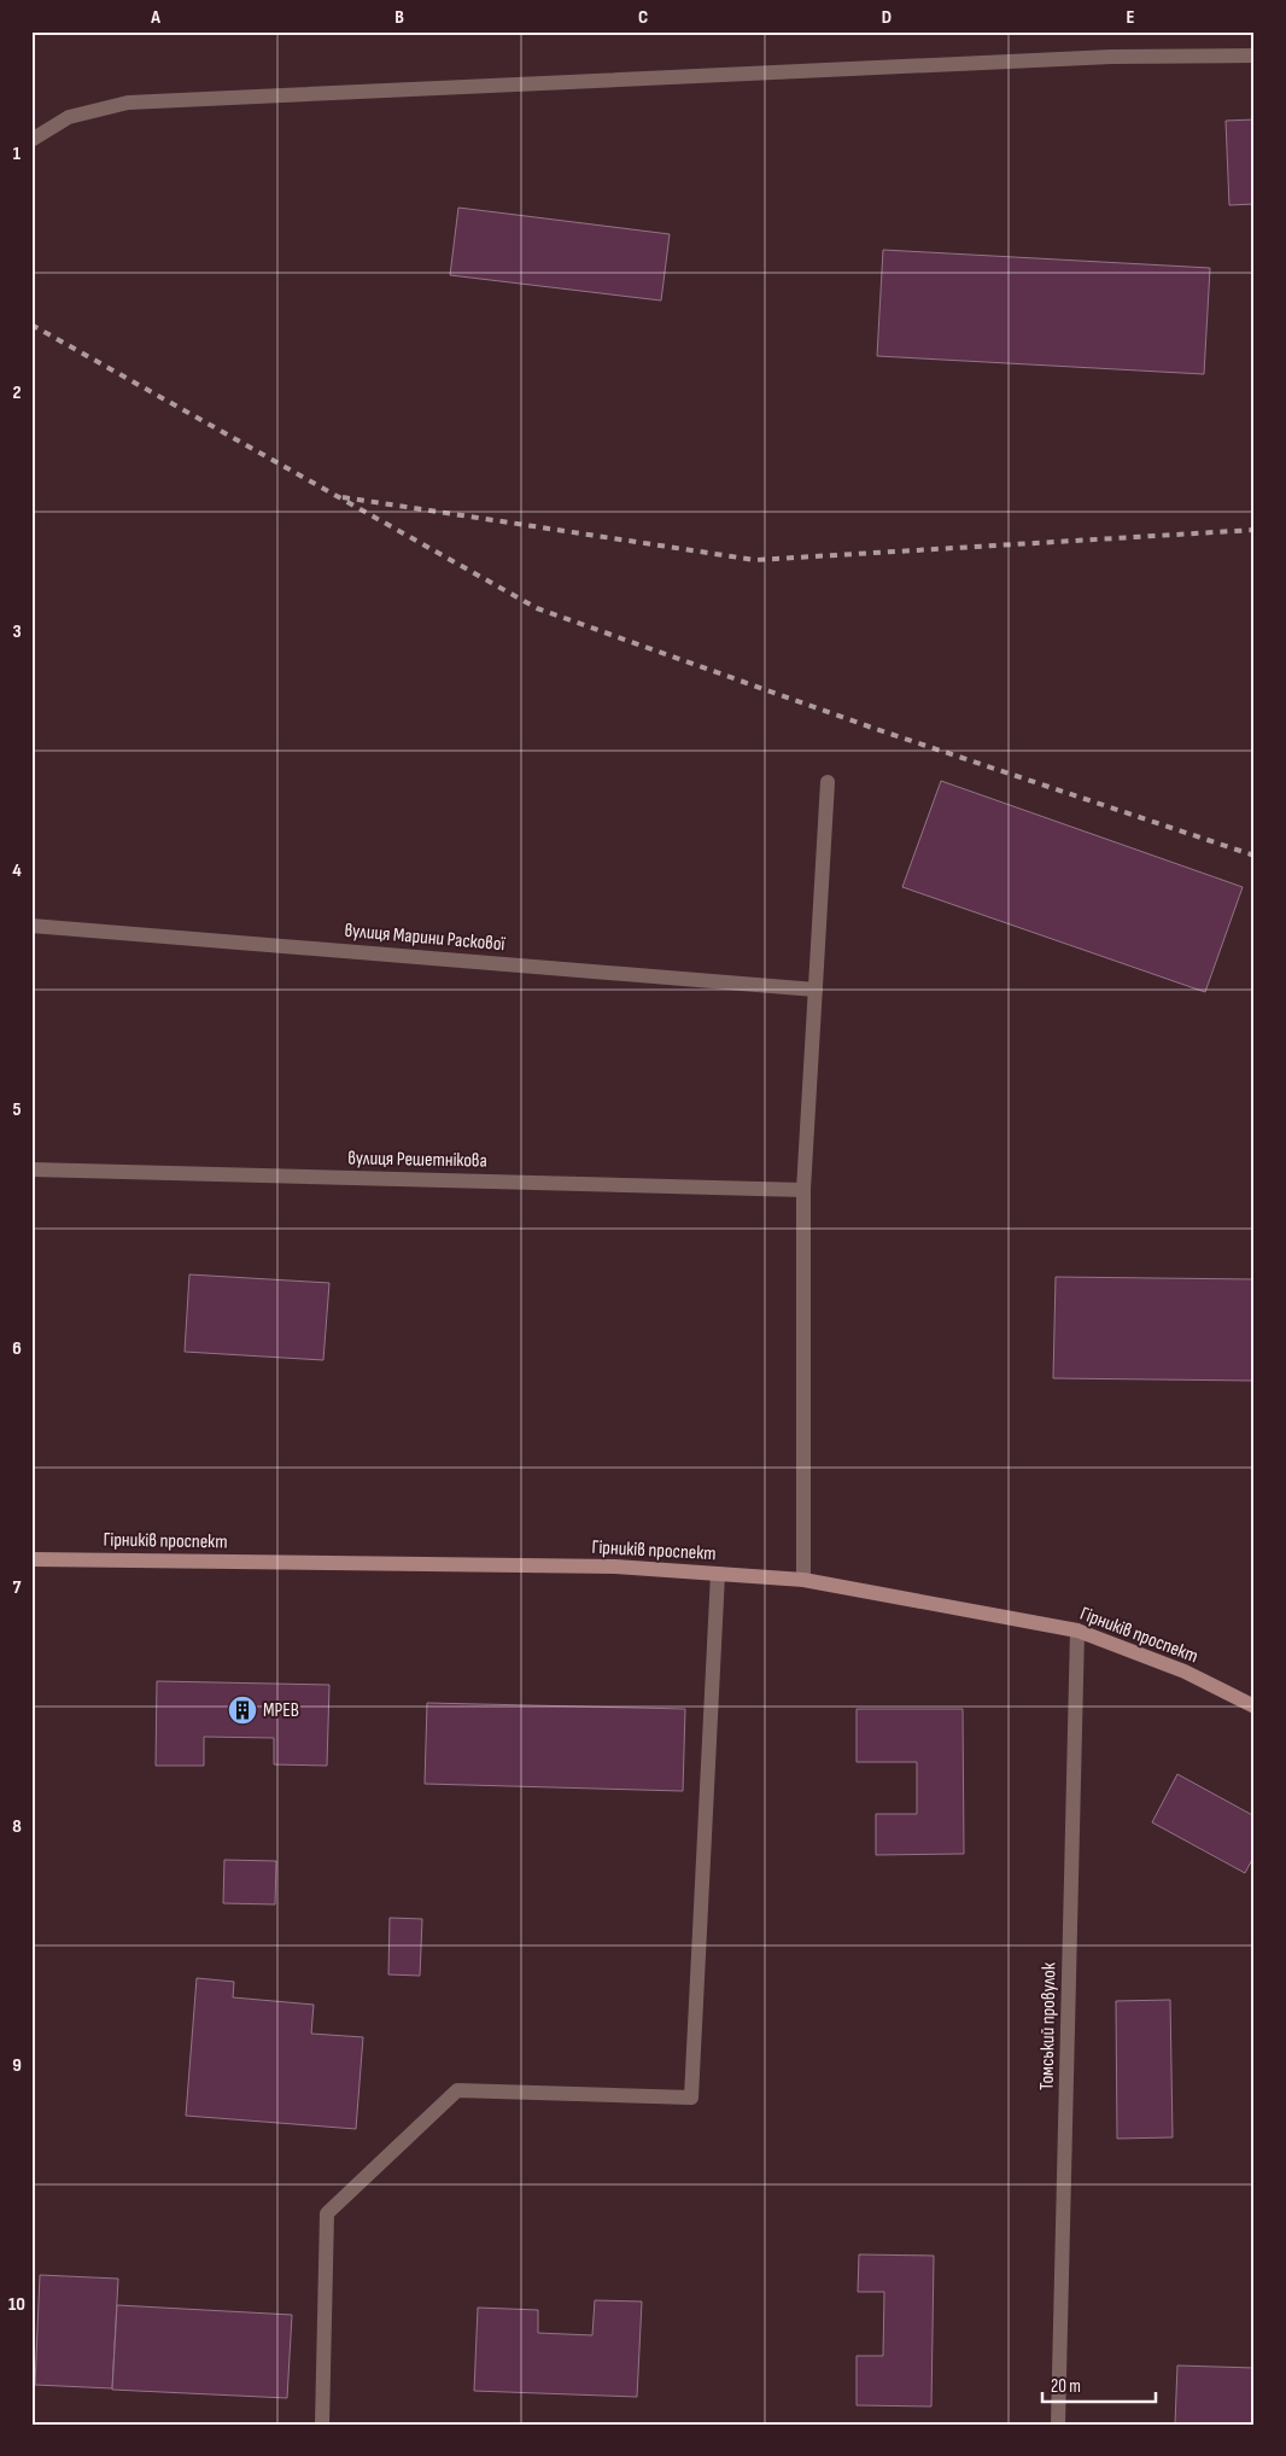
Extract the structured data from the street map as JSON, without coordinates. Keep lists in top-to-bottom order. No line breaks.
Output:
{"streets":{"main road":["Гірників проспект"],"street":["вулиця Марини Раскової","вулиця Решетнікова","Томський провулок"]},"crossings":[["Гірників проспект","Томський провулок"]],"places":{"building":["МРЕВ"]},"scale_bar":"20 m","grid":{"columns":["A","B","C","D","E"],"rows":["1","2","3","4","5","6","7","8","9","10"]}}
